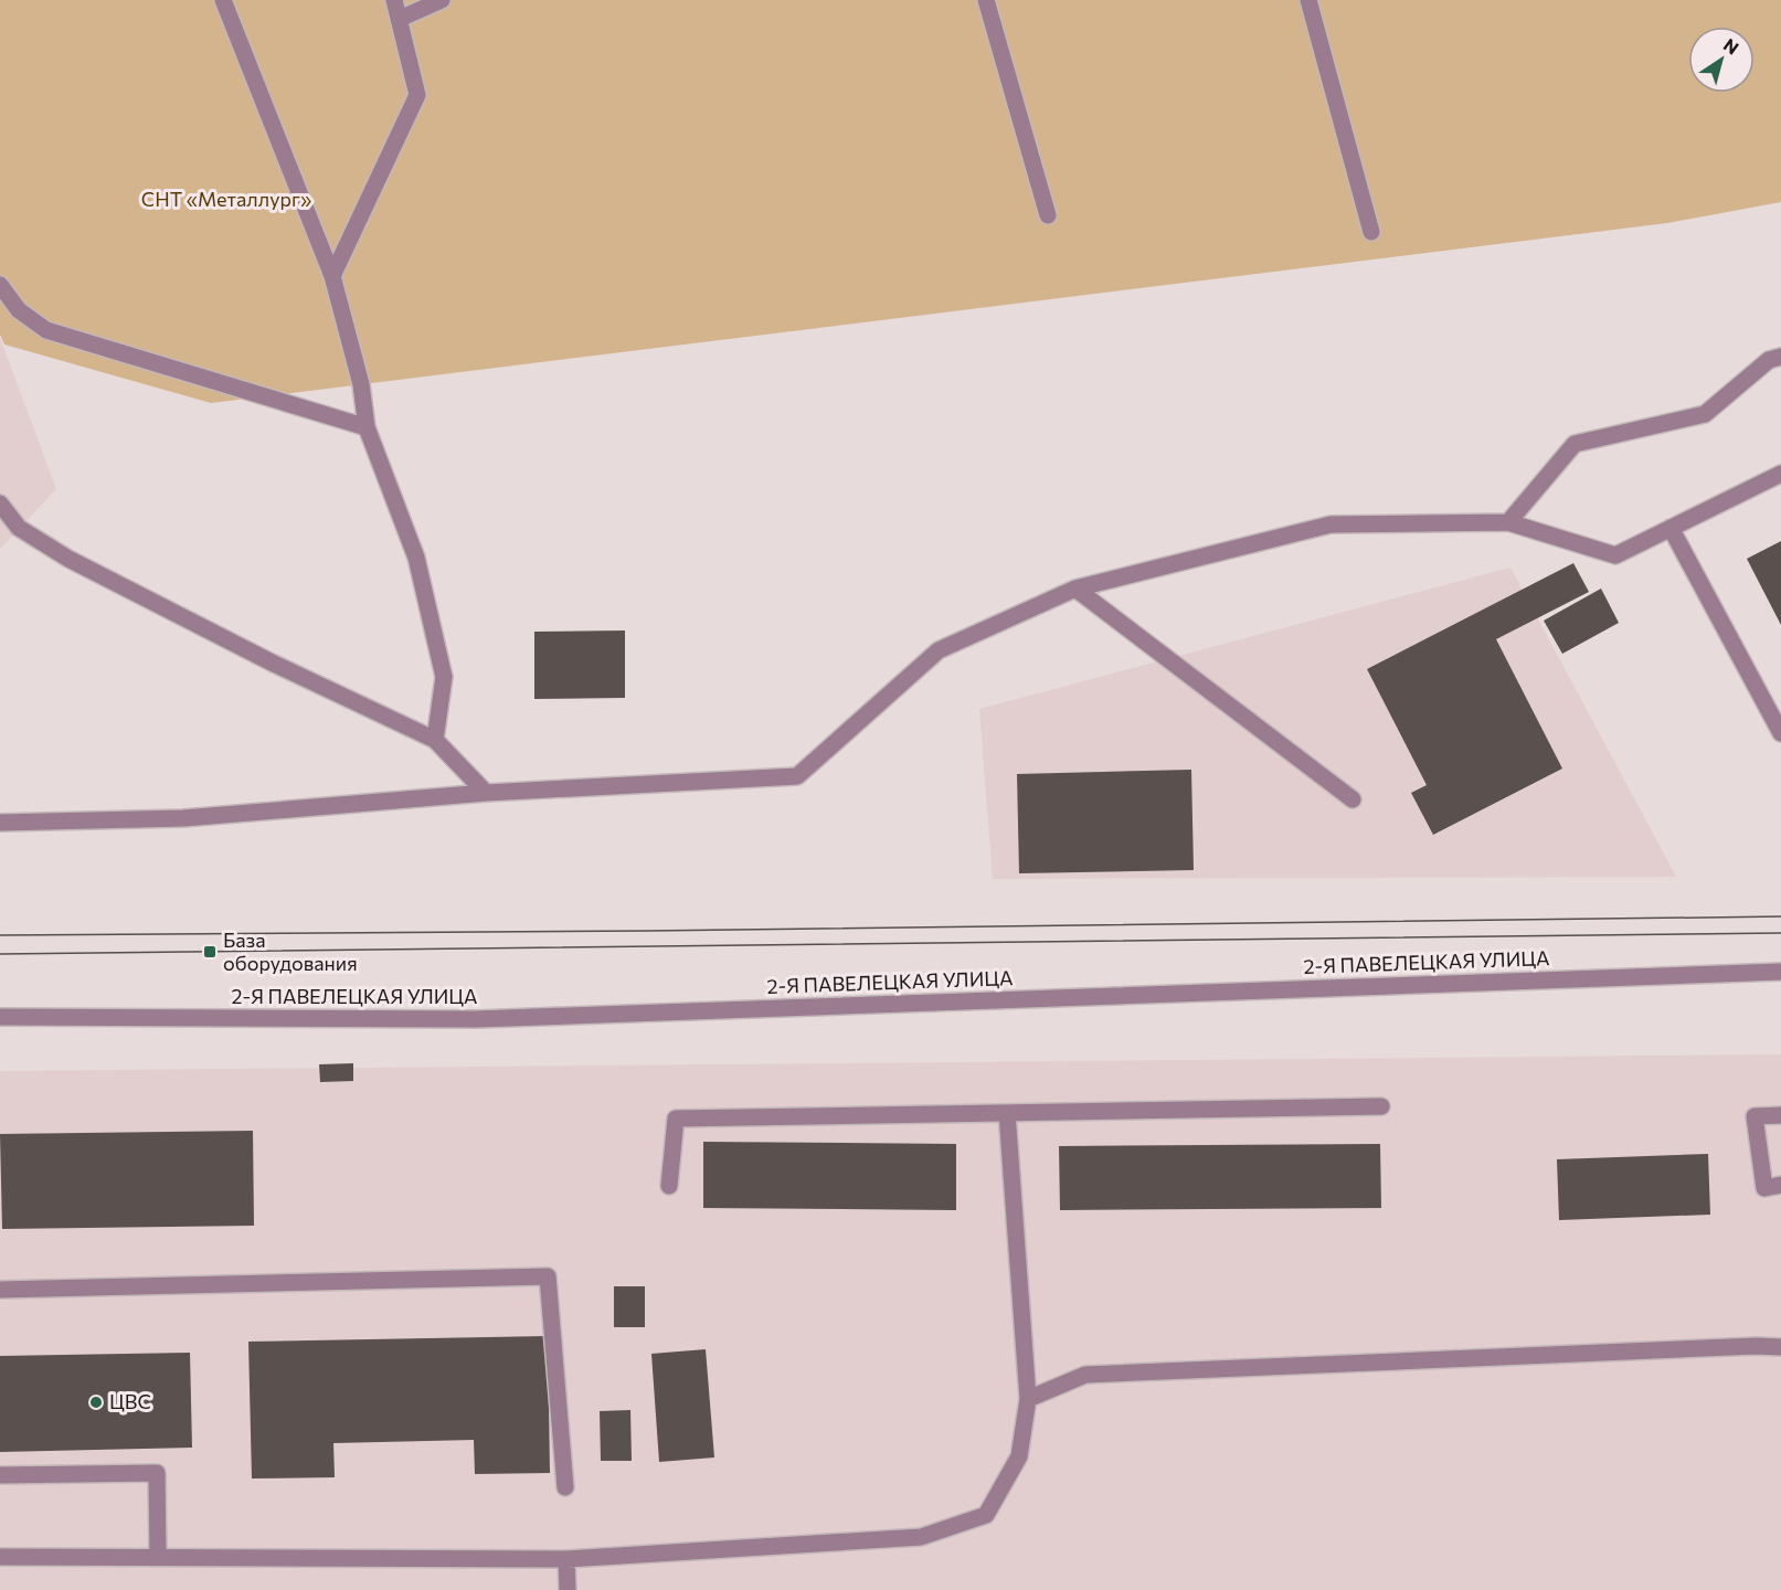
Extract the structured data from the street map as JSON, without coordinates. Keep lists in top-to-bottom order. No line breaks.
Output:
{"streets":{"street":["2-Я ПАВЕЛЕЦКАЯ УЛИЦА"]},"parks":["СНТ «Металлург»"],"places":{"transit":["База оборудования"],"other":["ЦВС"]},"north":"top right"}
